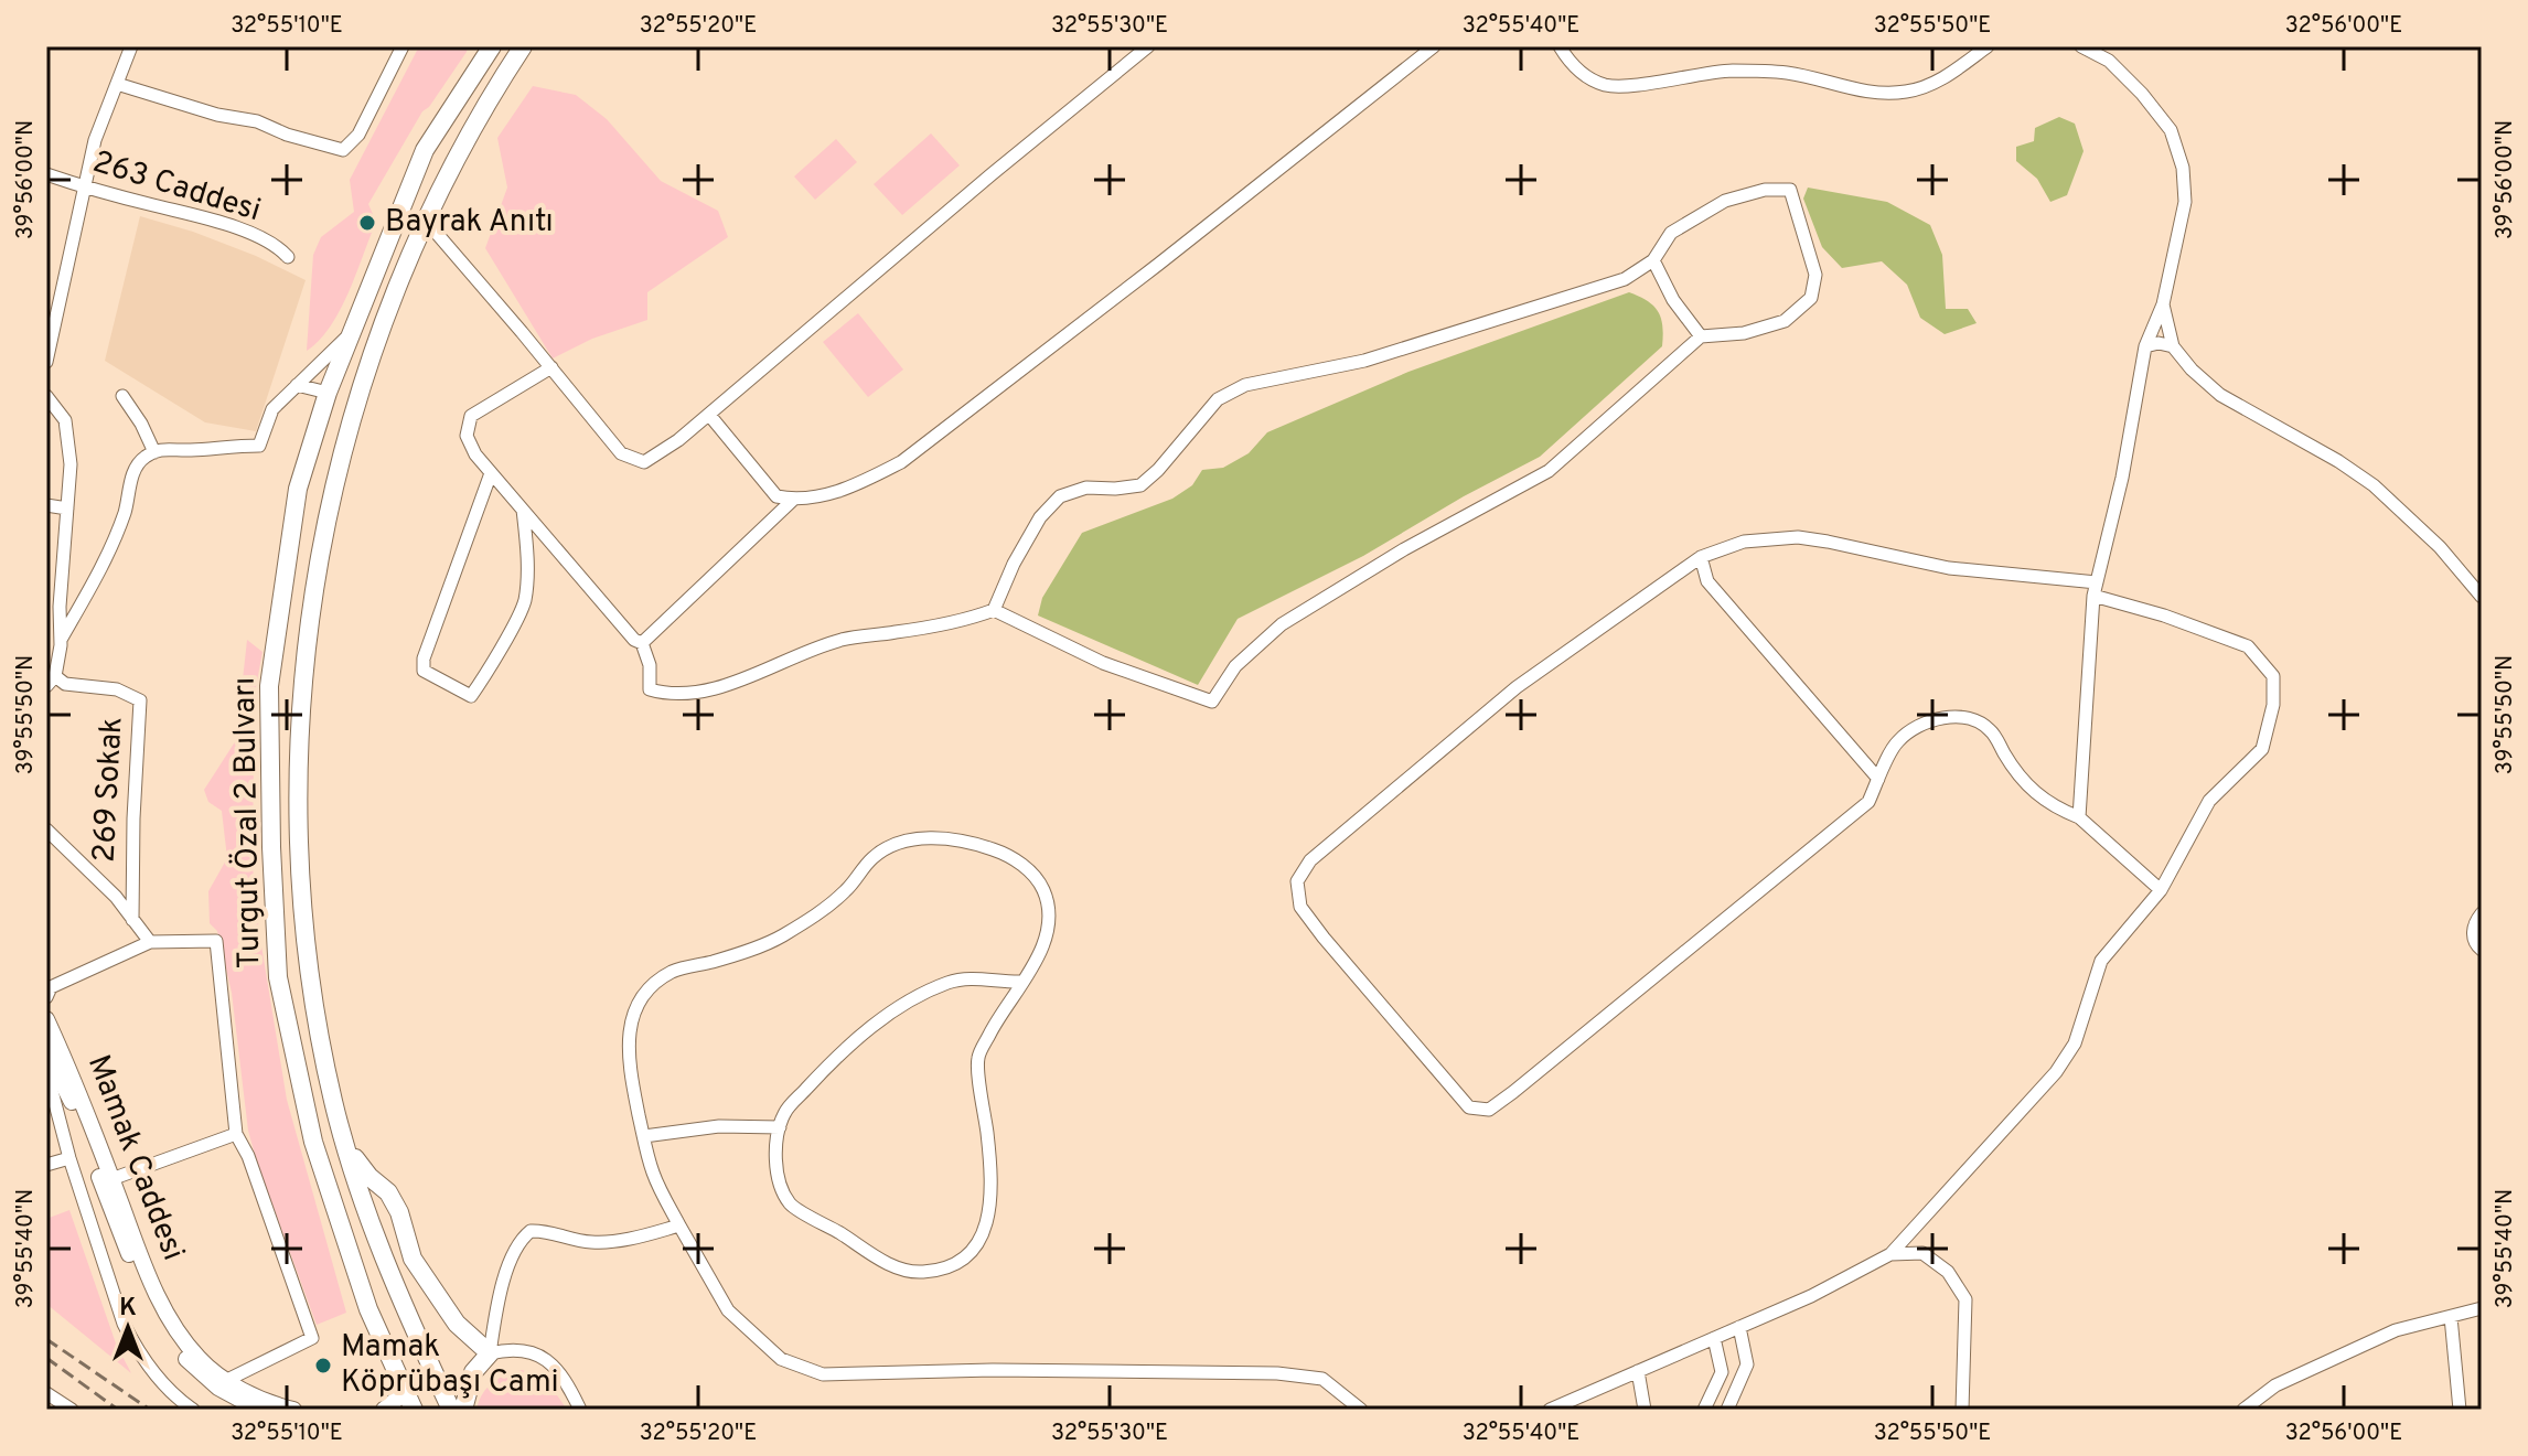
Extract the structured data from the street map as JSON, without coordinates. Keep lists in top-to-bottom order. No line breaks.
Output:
{"streets":{"highway":["Turgut Özal 2 Bulvarı"],"main road":["Mamak Caddesi"],"street":["263 Caddesi","269 Sokak"]},"places":["Bayrak Anıtı","Mamak Köprübaşı Cami"],"north":"top","coordinates":["32°55'10\"E","32°55'20\"E","32°55'30\"E","32°55'40\"E","32°55'50\"E","32°56'00\"E","39°56'00\"N","39°55'50\"N","39°55'40\"N"]}
